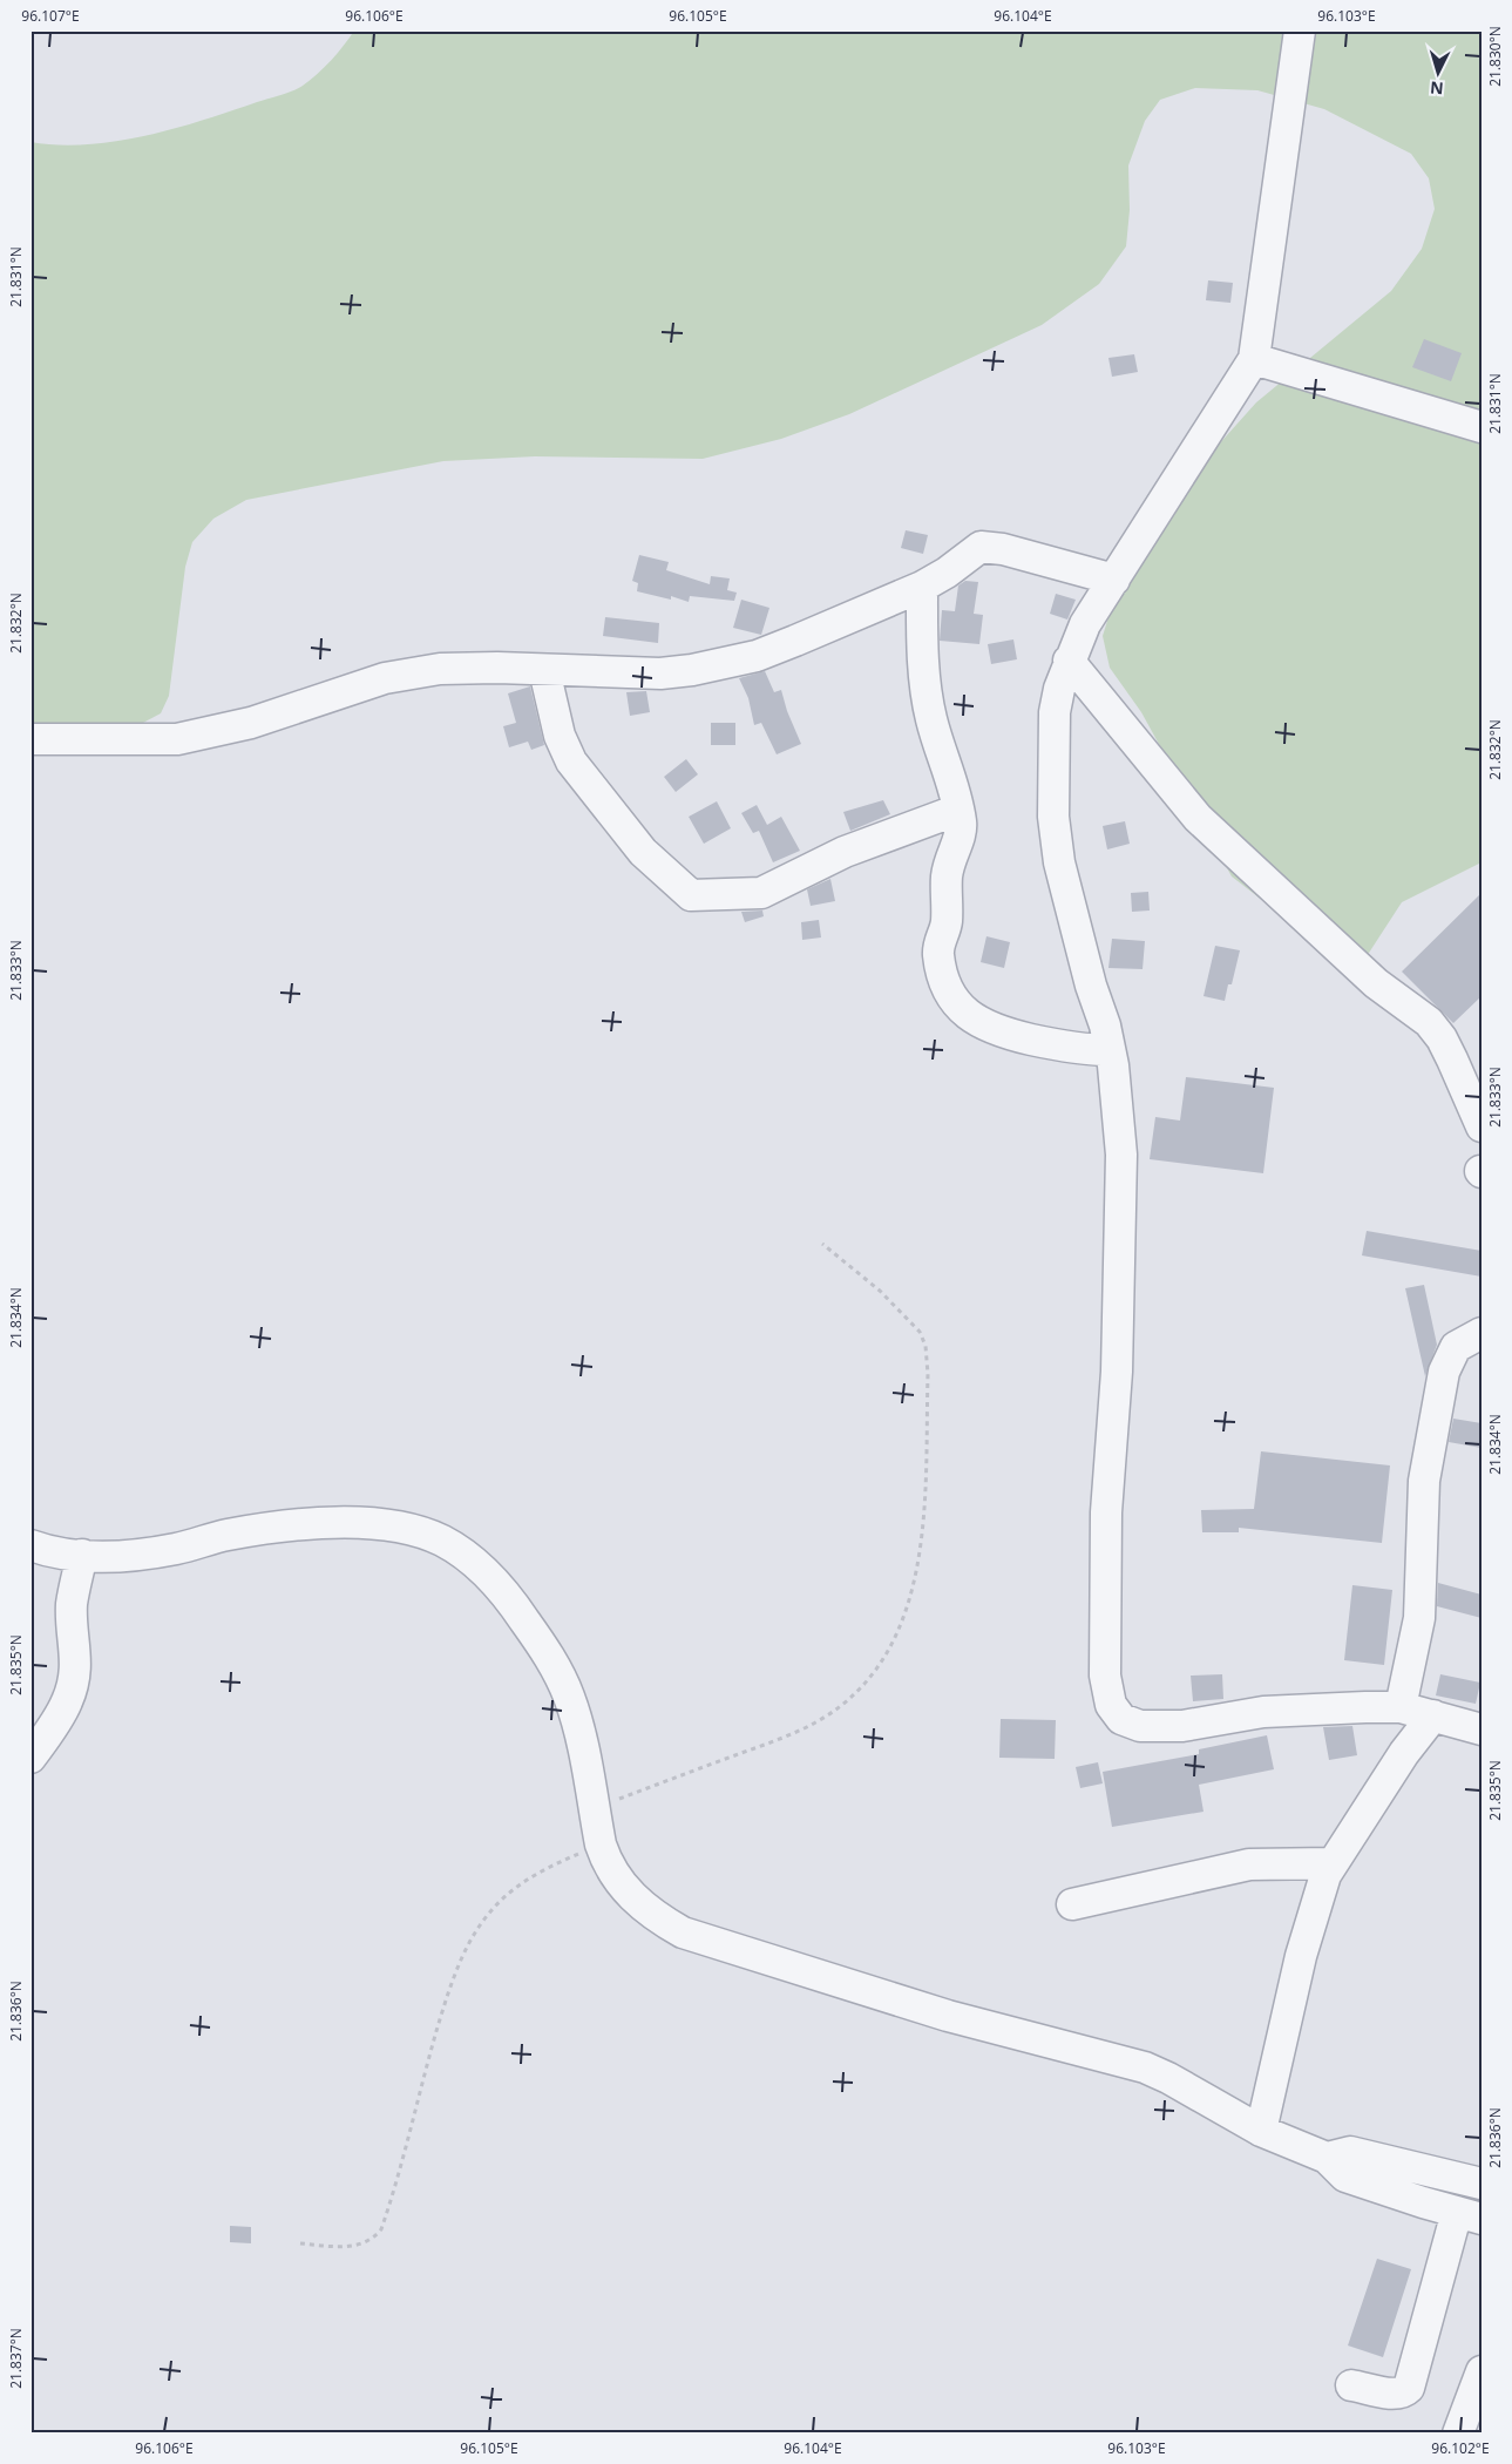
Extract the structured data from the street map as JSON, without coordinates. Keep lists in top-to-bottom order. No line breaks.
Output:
{"north":"bottom","coordinates":["96.107°E","96.106°E","96.105°E","96.104°E","96.103°E","21.830°N","21.831°N","21.832°N","21.833°N","21.834°N","21.835°N","21.836°N","21.837°N","96.102°E"]}
